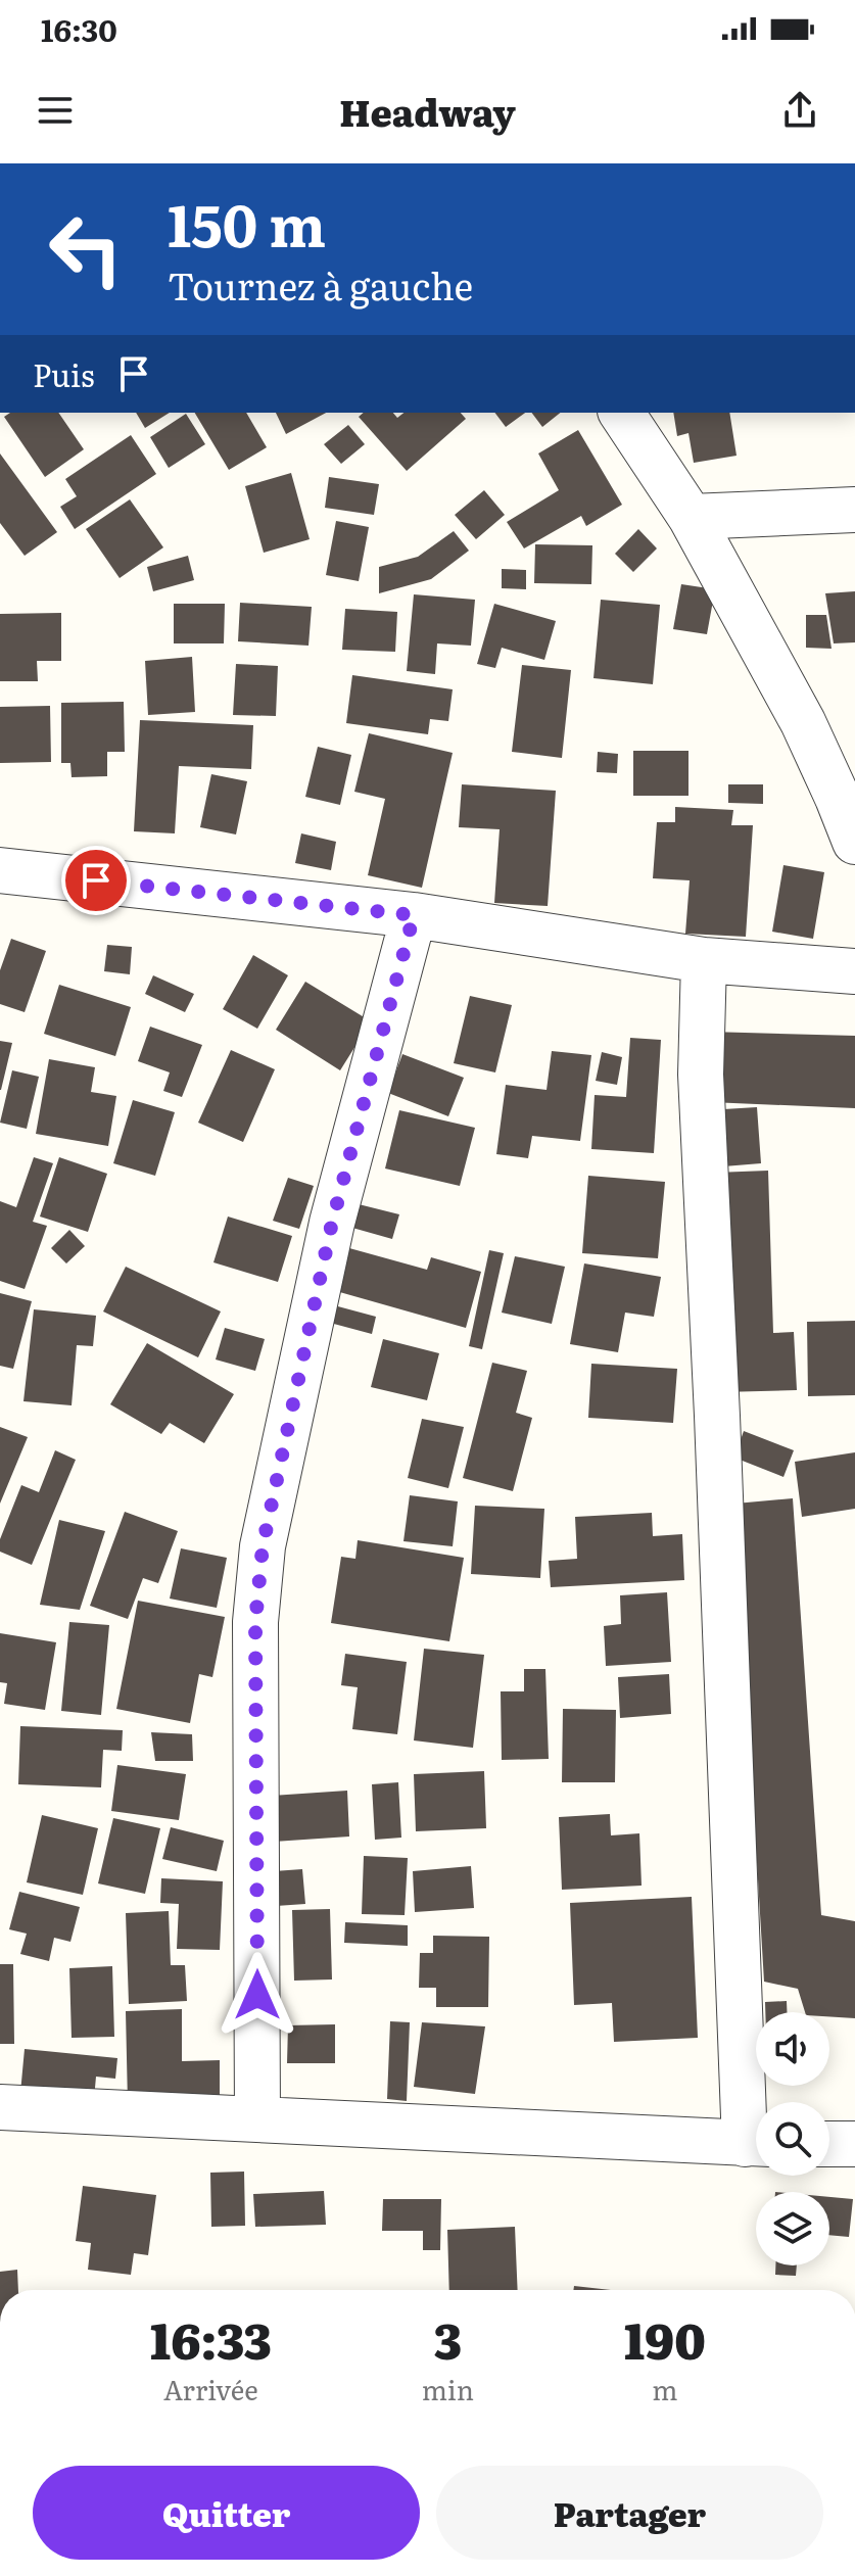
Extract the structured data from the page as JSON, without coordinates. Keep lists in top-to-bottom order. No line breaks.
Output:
{"page":{"status":"16:30","header":"Headway","turn":["150 m","Tournez à gauche"],"then":"Puis","eta":["16:33","Arrivée","3","min","190","m"],"buttons":["Quitter","Partager"]}}
